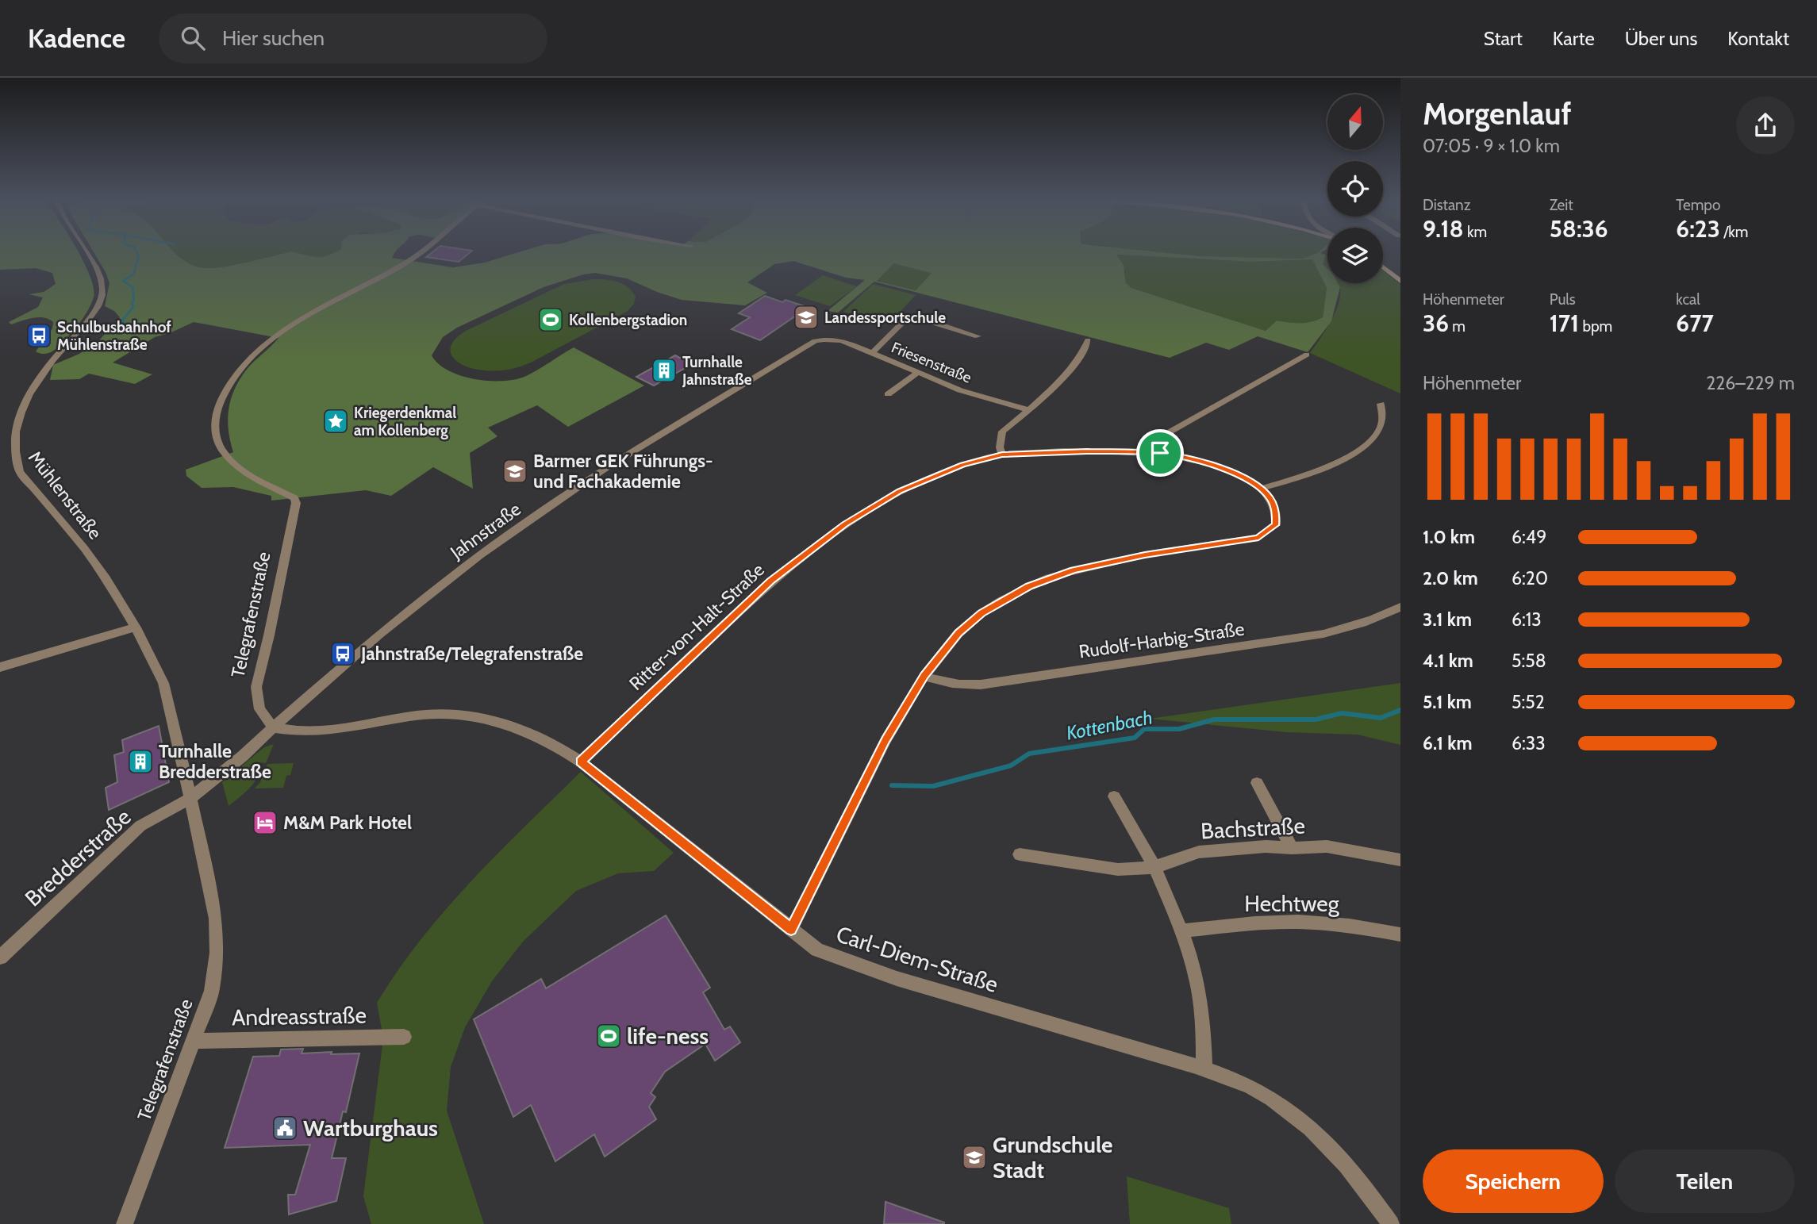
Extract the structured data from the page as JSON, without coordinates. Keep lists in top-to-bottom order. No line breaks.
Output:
{"streets":{"street":["Friesenstraße","Mühlenstraße","Jahnstraße","Telegrafenstraße","Ritter-von-Halt-Straße","Rudolf-Harbig-Straße","Bachstraße","Bredderstraße","Hechtweg","Carl-Diem-Straße","Andreasstraße"]},"crossings":[["Friesenstraße","Jahnstraße"],["Mühlenstraße","Telegrafenstraße"],["Mühlenstraße","Bredderstraße"],["Jahnstraße","Telegrafenstraße"],["Jahnstraße","Carl-Diem-Straße"],["Telegrafenstraße","Bredderstraße"],["Telegrafenstraße","Carl-Diem-Straße"],["Telegrafenstraße","Andreasstraße"],["Ritter-von-Halt-Straße","Rudolf-Harbig-Straße"],["Ritter-von-Halt-Straße","Carl-Diem-Straße"]],"water":["Kottenbach"],"places":{"school or university":["Landessportschule","Barmer GEK Führungs- und Fachakademie","Grundschule Stadt"],"sports":["Kollenbergstadion","life-ness"],"bus stop":["Schulbusbahnhof Mühlenstraße","Jahnstraße/Telegrafenstraße"],"building":["Turnhalle Jahnstraße","Turnhalle Bredderstraße"],"place":["Kriegerdenkmal am Kollenberg"],"hotel":["M&M Park Hotel"],"public building":["Wartburghaus"]},"north":"top","page":{"header":"Kadence","search":"Hier suchen","nav":["Start","Karte","Über uns","Kontakt"],"heading":["Morgenlauf","07:05 · 9 × 1.0 km"],"stats":[["Distanz","9.18 km"],["Zeit","58:36"],["Tempo","6:23 /km"],["Höhenmeter","36 m"],["Puls","171 bpm"],["kcal","677"]],"chart":["Höhenmeter","226–229 m"],"list":[{"name":"1.0 km","note":"6:49"},{"name":"2.0 km","note":"6:20"},{"name":"3.1 km","note":"6:13"},{"name":"4.1 km","note":"5:58"},{"name":"5.1 km","note":"5:52"},{"name":"6.1 km","note":"6:33"}],"buttons":["Speichern","Teilen"]}}
